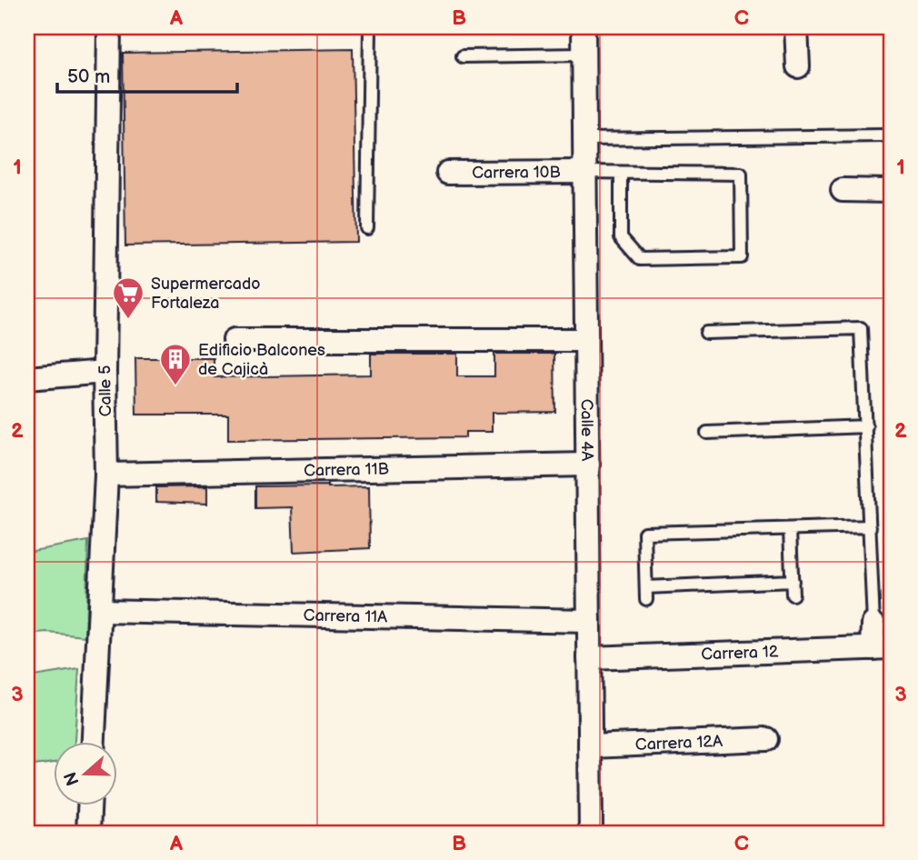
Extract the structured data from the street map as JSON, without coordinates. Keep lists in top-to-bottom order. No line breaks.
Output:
{"streets":{"street":["Carrera 10B","Calle 5","Calle 4A","Carrera 11B","Carrera 11A","Carrera 12","Carrera 12A"]},"crossings":[["Carrera 10B","Calle 4A"],["Calle 5","Carrera 11B"],["Calle 5","Carrera 11A"],["Calle 4A","Carrera 11B"],["Calle 4A","Carrera 11A"],["Calle 4A","Carrera 12"],["Calle 4A","Carrera 12A"]],"places":{"supermarket":["Supermercado Fortaleza"],"building":["Edificio Balcones de Cajicà"]},"scale_bar":"50 m","north":"left","grid":{"columns":["A","B","C"],"rows":["1","2","3"]}}
